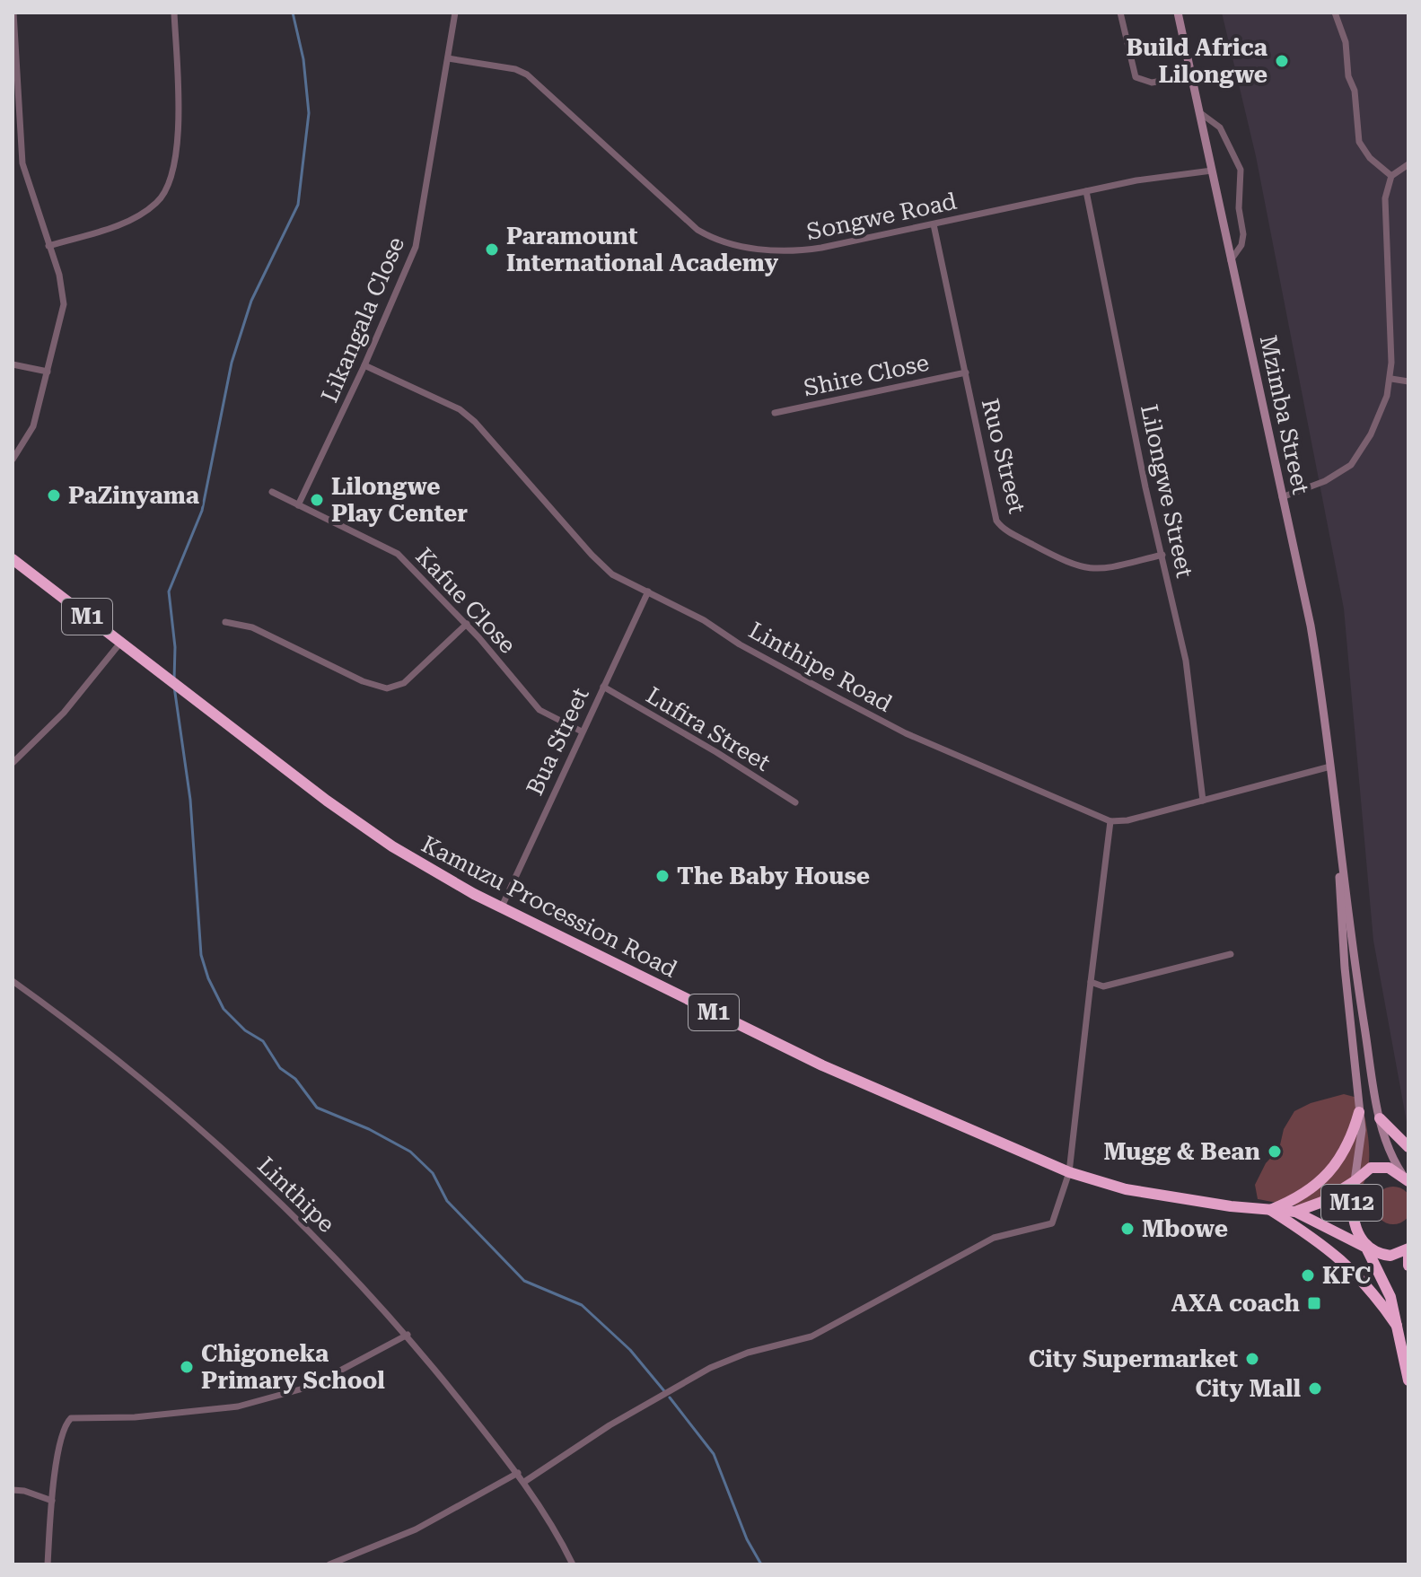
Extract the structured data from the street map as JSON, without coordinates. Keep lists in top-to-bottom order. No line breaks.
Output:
{"streets":{"highway":["M1","Kamuzu Procession Road","M12"],"main road":["Mzimba Street"],"street":["Songwe Road","Likangala Close","Shire Close","Ruo Street","Lilongwe Street","Kafue Close","Linthipe Road","Lufira Street","Bua Street","Linthipe"]},"crossings":[["Songwe Road","Likangala Close"],["Songwe Road","Mzimba Street"],["Songwe Road","Ruo Street"],["Songwe Road","Lilongwe Street"],["Likangala Close","Kafue Close"],["Likangala Close","Linthipe Road"],["Shire Close","Ruo Street"],["Ruo Street","Lilongwe Street"],["Kafue Close","Bua Street"],["M1","Kamuzu Procession Road"],["M1","M12"],["Linthipe Road","Bua Street"],["Lufira Street","Bua Street"],["Bua Street","Kamuzu Procession Road"]],"places":{"other":["Build Africa Lilongwe","Paramount International Academy","PaZinyama","Lilongwe Play Center","The Baby House","Mugg & Bean","Mbowe","KFC","City Supermarket","Chigoneka Primary School","City Mall"],"transit":["AXA coach"]}}
